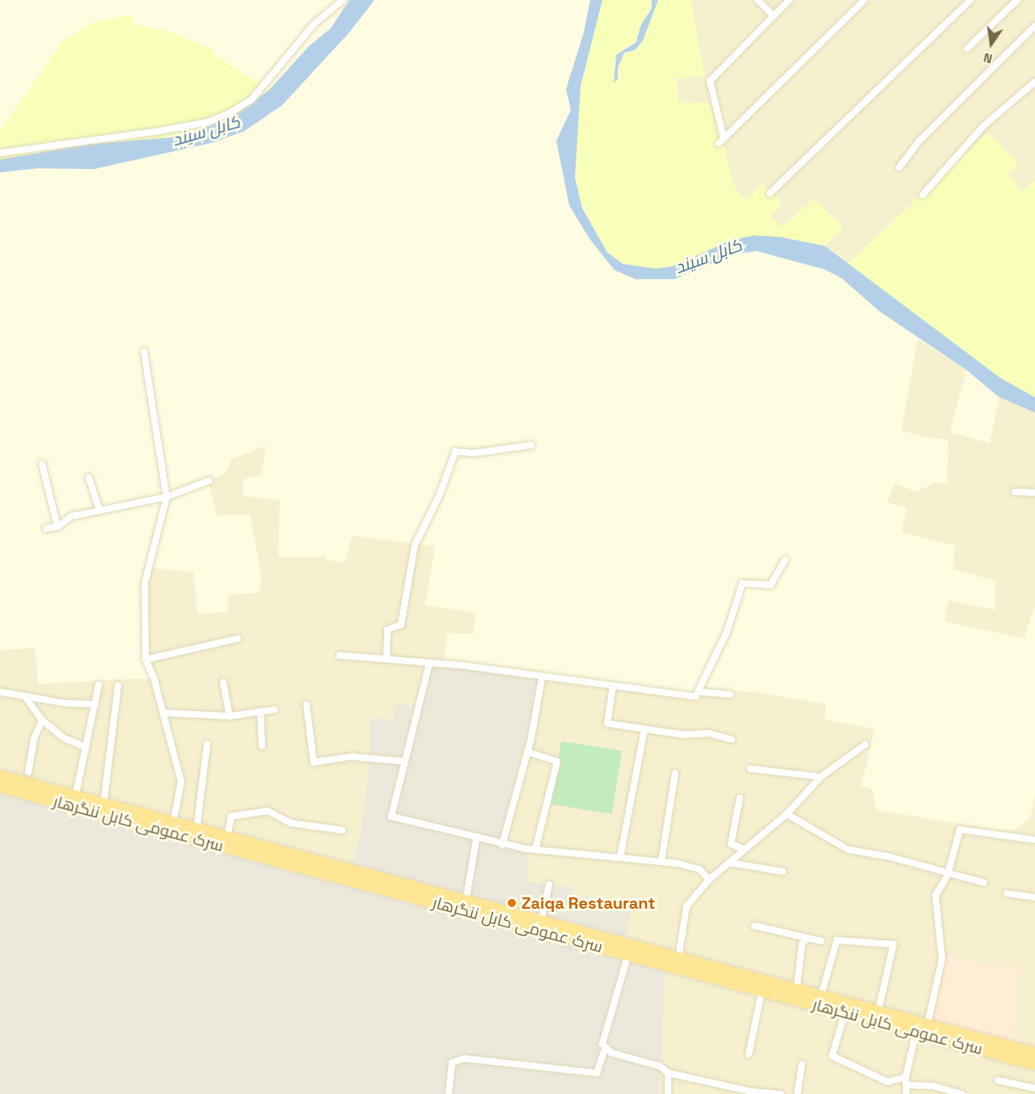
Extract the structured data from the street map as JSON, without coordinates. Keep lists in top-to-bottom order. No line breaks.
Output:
{"streets":{"highway":["سرک عمومی کابل ننگرهار"]},"water":["کابل سيند"],"places":["Zaiqa Restaurant"],"north":"bottom"}
